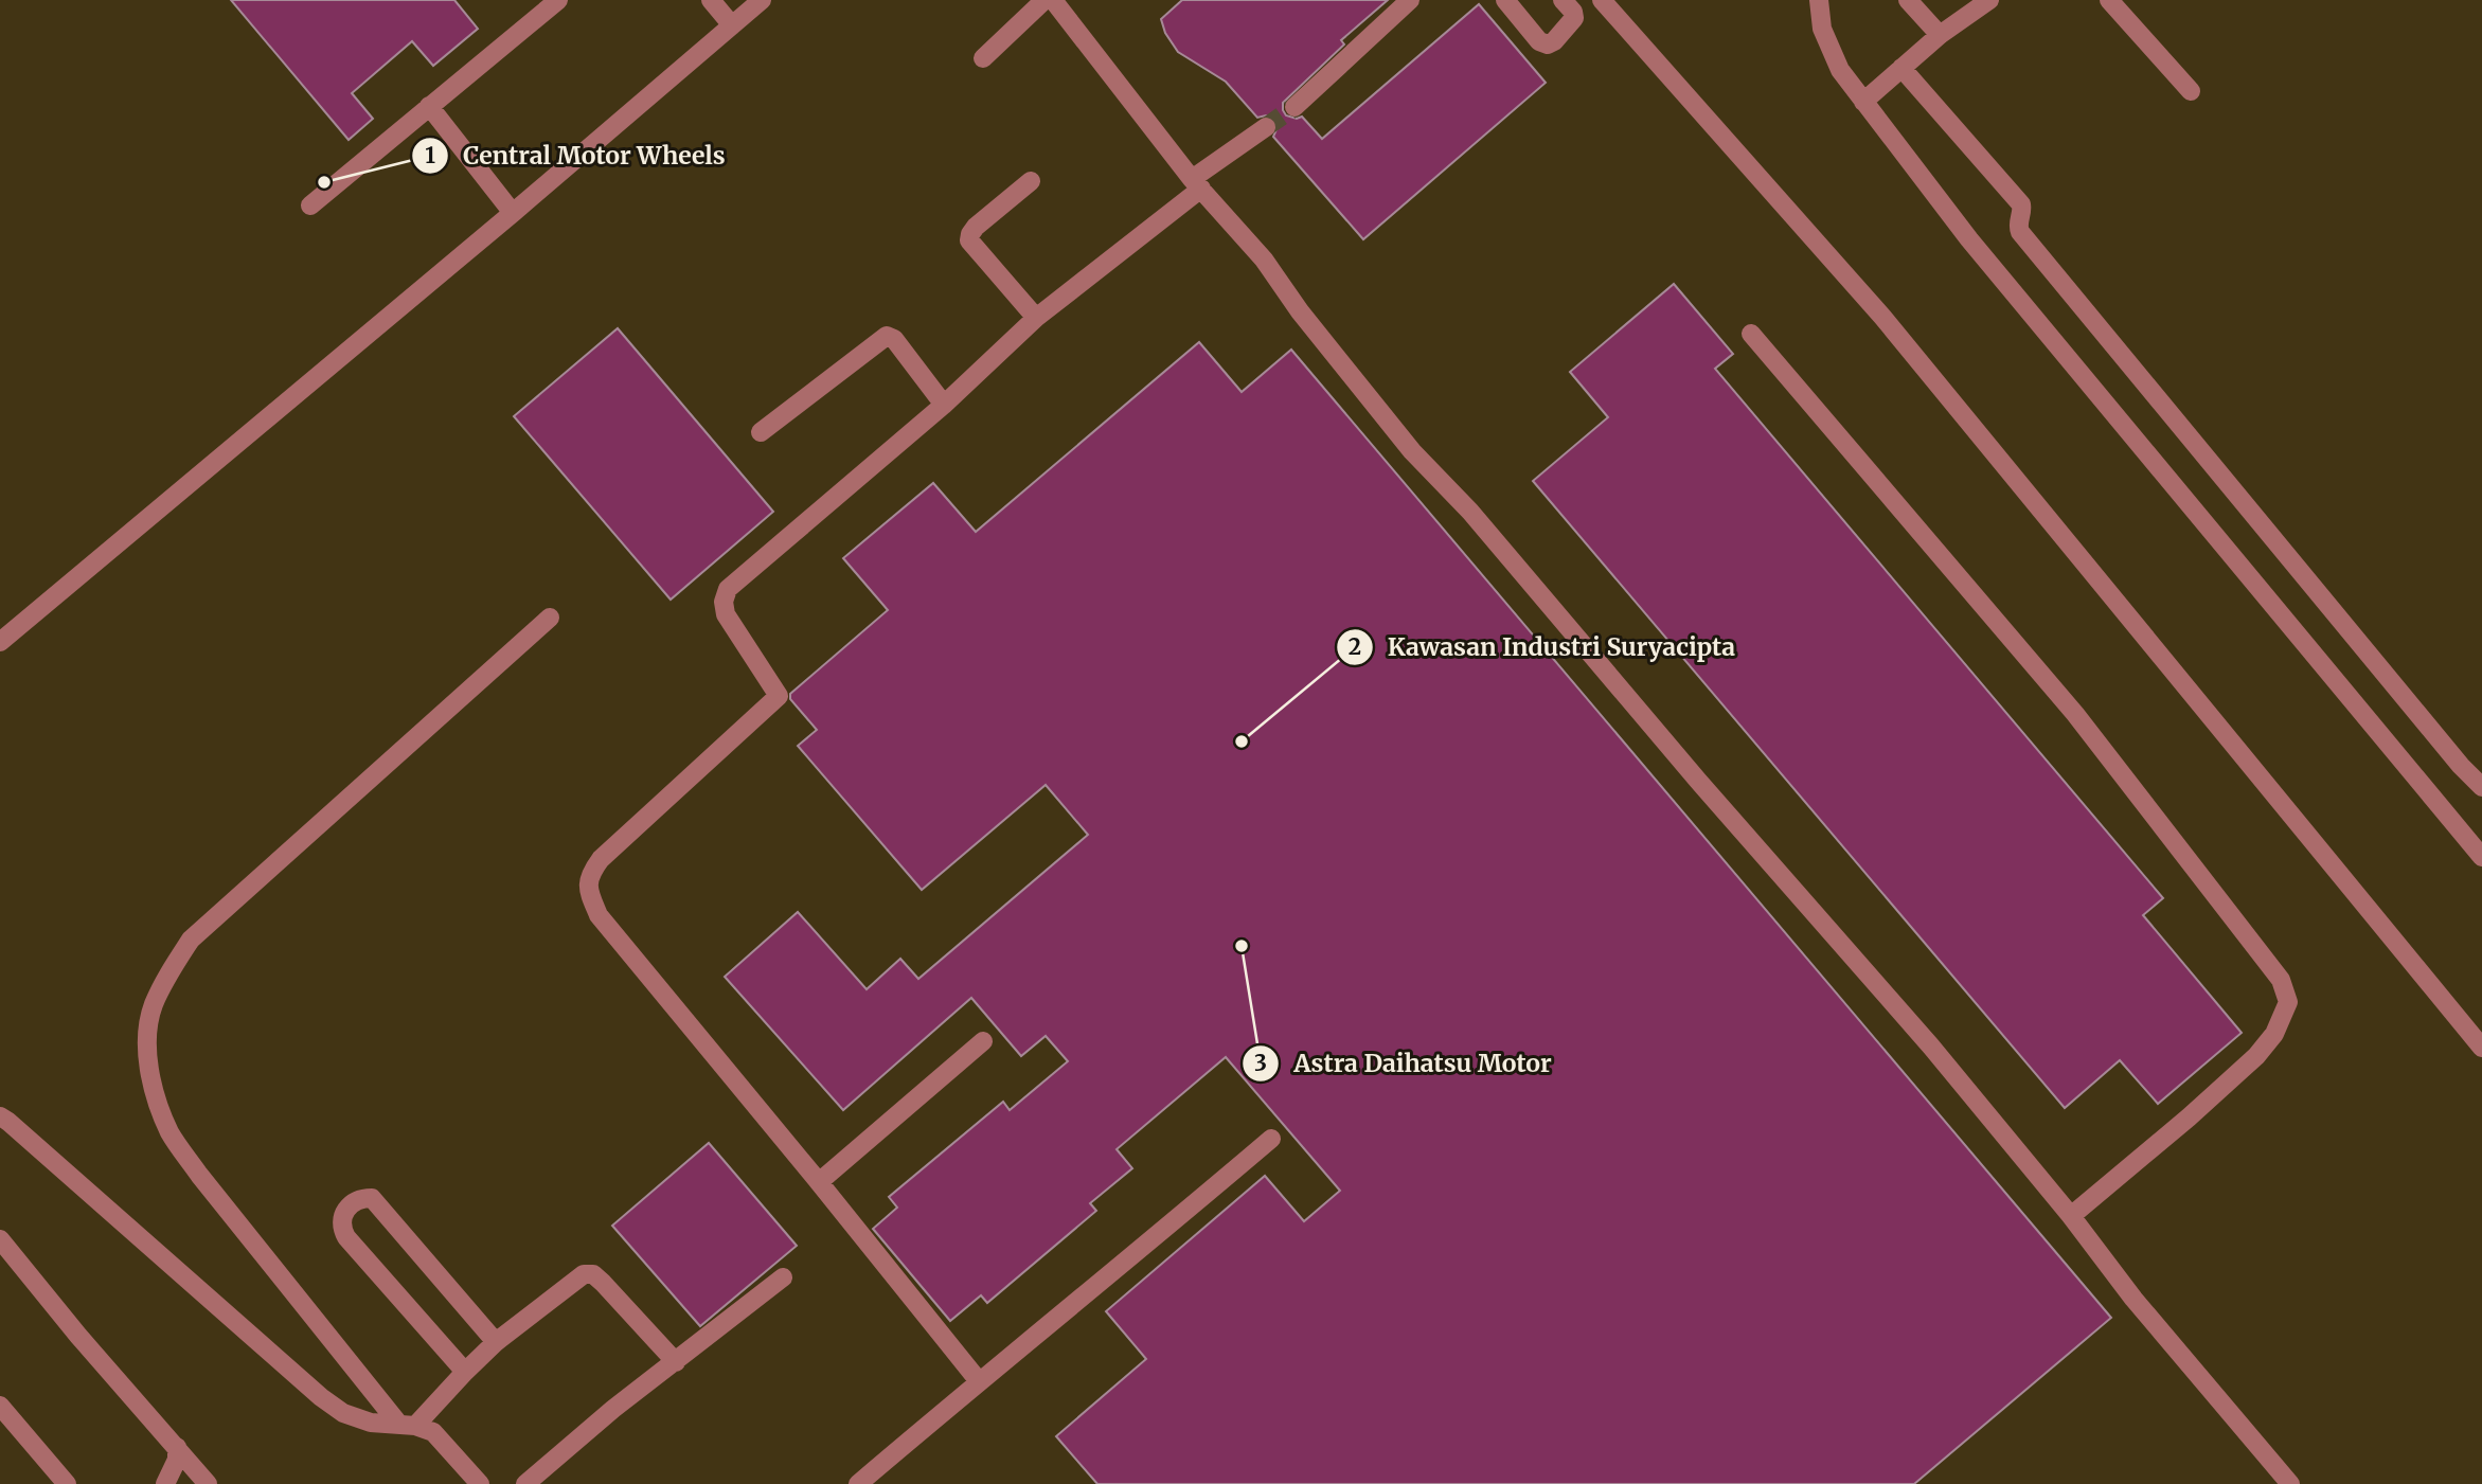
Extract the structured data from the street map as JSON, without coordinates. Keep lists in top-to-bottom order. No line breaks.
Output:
{"places":["Central Motor Wheels","Kawasan Industri Suryacipta","Astra Daihatsu Motor"]}
